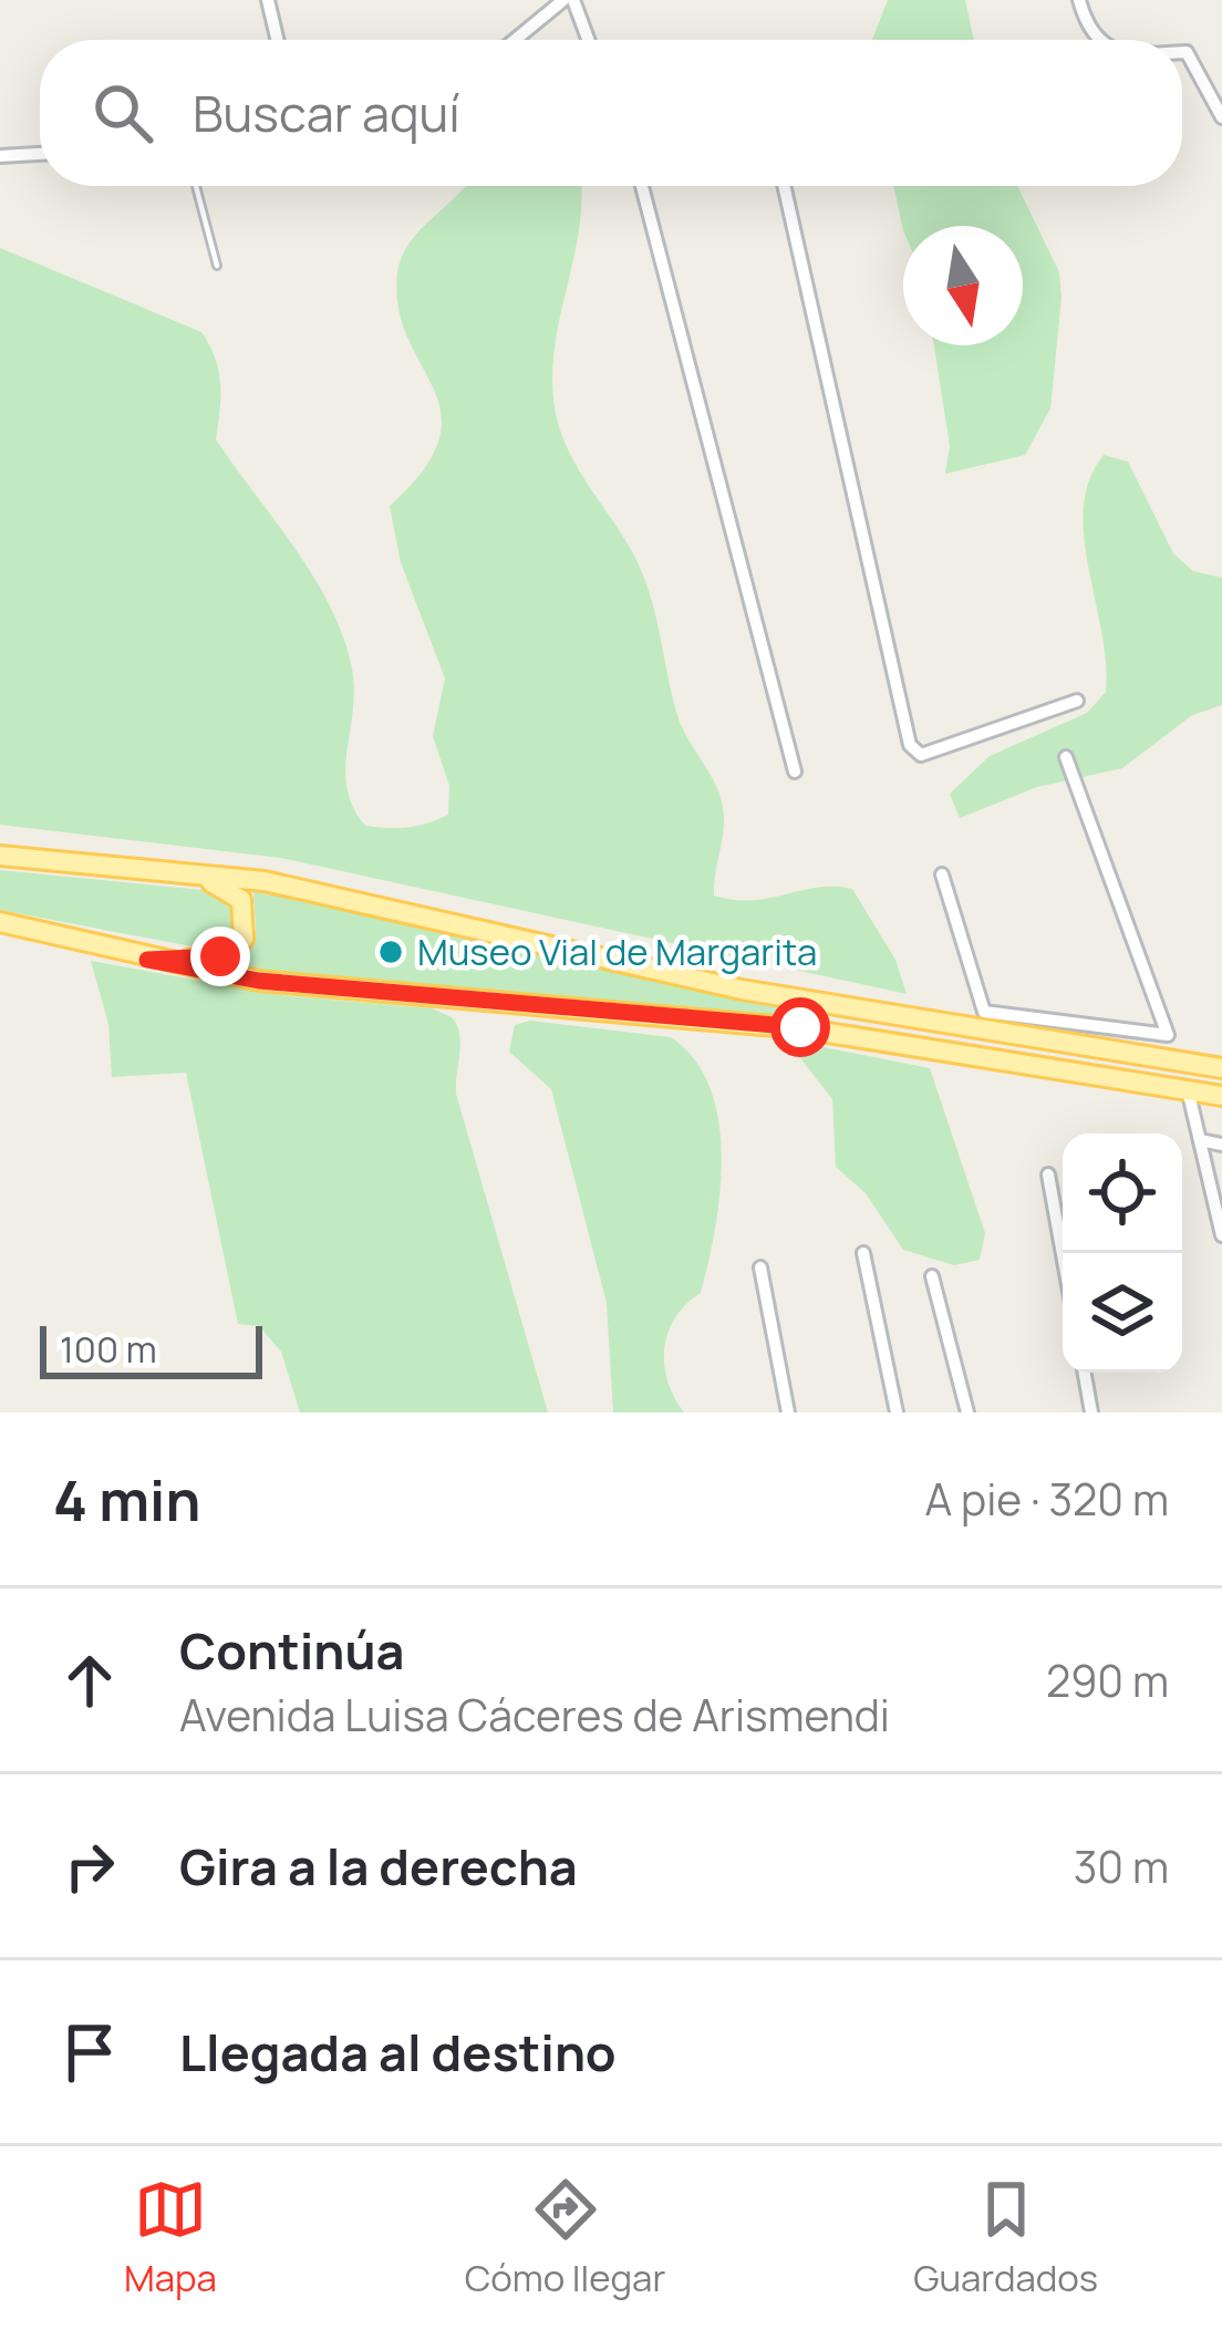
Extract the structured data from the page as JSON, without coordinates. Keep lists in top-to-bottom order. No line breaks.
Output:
{"places":["Museo Vial de Margarita"],"scale_bar":"100 m","north":"bottom","page":{"search":"Buscar aquí","scale":"100 m","heading":["4 min","A pie · 320 m"],"list":[["Continúa","Avenida Luisa Cáceres de Arismendi","290 m"],["Gira a la derecha","30 m"],"Llegada al destino"],"nav":["Mapa","Cómo llegar","Guardados"]}}
